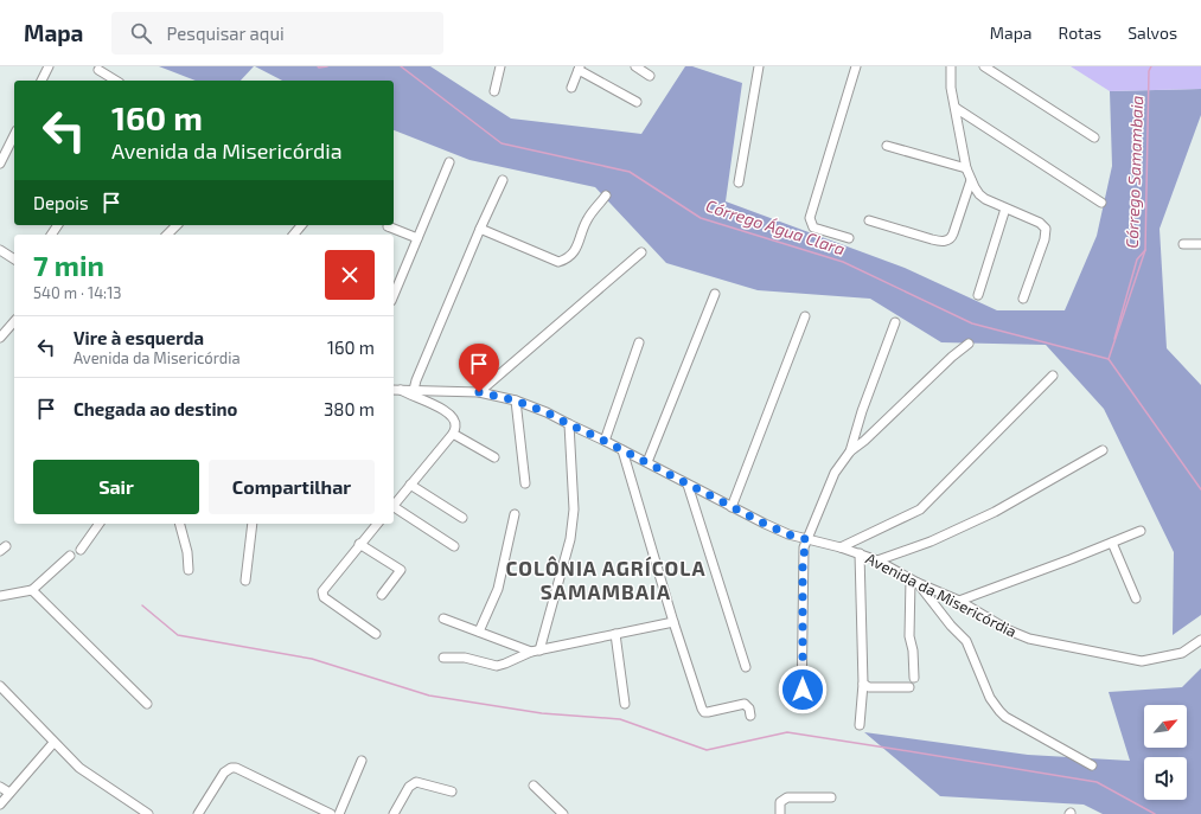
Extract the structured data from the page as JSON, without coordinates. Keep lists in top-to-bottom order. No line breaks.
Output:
{"streets":{"street":["Avenida da Misericórdia"]},"districts":["COLÔNIA AGRÍCOLA SAMAMBAIA"],"water":["Córrego Samambaia","Córrego Água Clara"],"north":"top right","page":{"header":"Mapa","search":"Pesquisar aqui","nav":["Mapa","Rotas","Salvos"],"turn":["160 m","Avenida da Misericórdia"],"then":"Depois","heading":["7 min","540 m · 14:13"],"list":[{"name":"Vire à esquerda","note":"Avenida da Misericórdia","value":"160 m"},{"name":"Chegada ao destino","value":"380 m"}],"buttons":["Sair","Compartilhar"]}}
